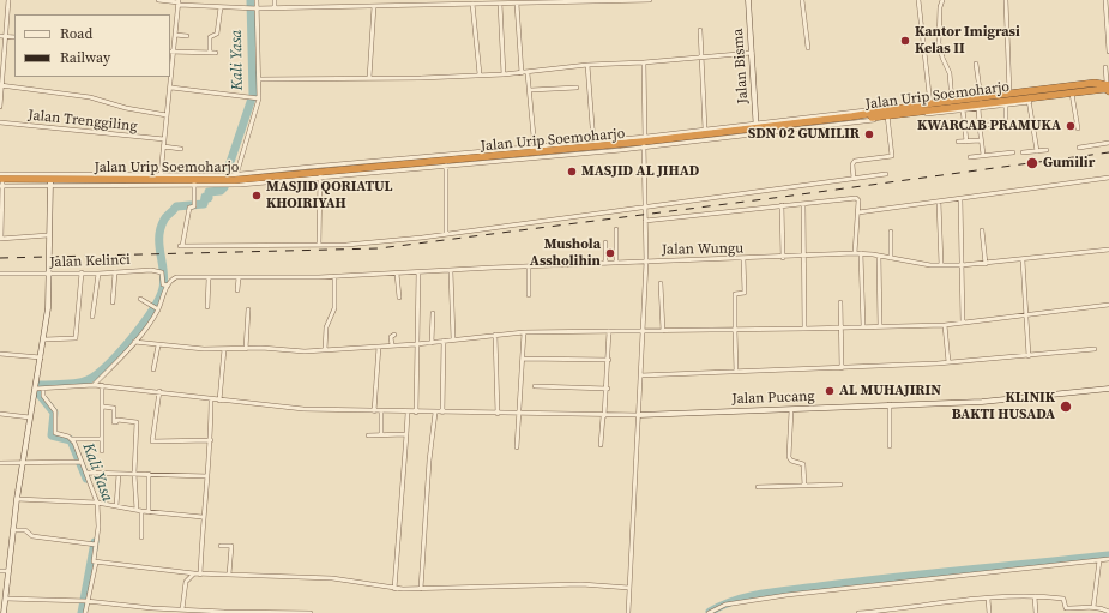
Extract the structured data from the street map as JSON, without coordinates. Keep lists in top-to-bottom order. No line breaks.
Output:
{"streets":{"highway":["Jalan Urip Soemoharjo"],"street":["Jalan Bisma","Jalan Trenggiling","Jalan Wungu","Jalan Kelinci","Jalan Pucang"]},"crossings":[["Jalan Bisma","Jalan Urip Soemoharjo"],["Jalan Wungu","Jalan Pucang"]],"water":["Kali Yasa"],"places":["Kantor Imigrasi Kelas II","KWARCAB PRAMUKA","SDN 02 GUMILIR","Gumilir","MASJID AL JIHAD","MASJID QORIATUL KHOIRIYAH","Mushola Assholihin","AL MUHAJIRIN","KLINIK BAKTI HUSADA"],"legend":["Road","Railway"]}
